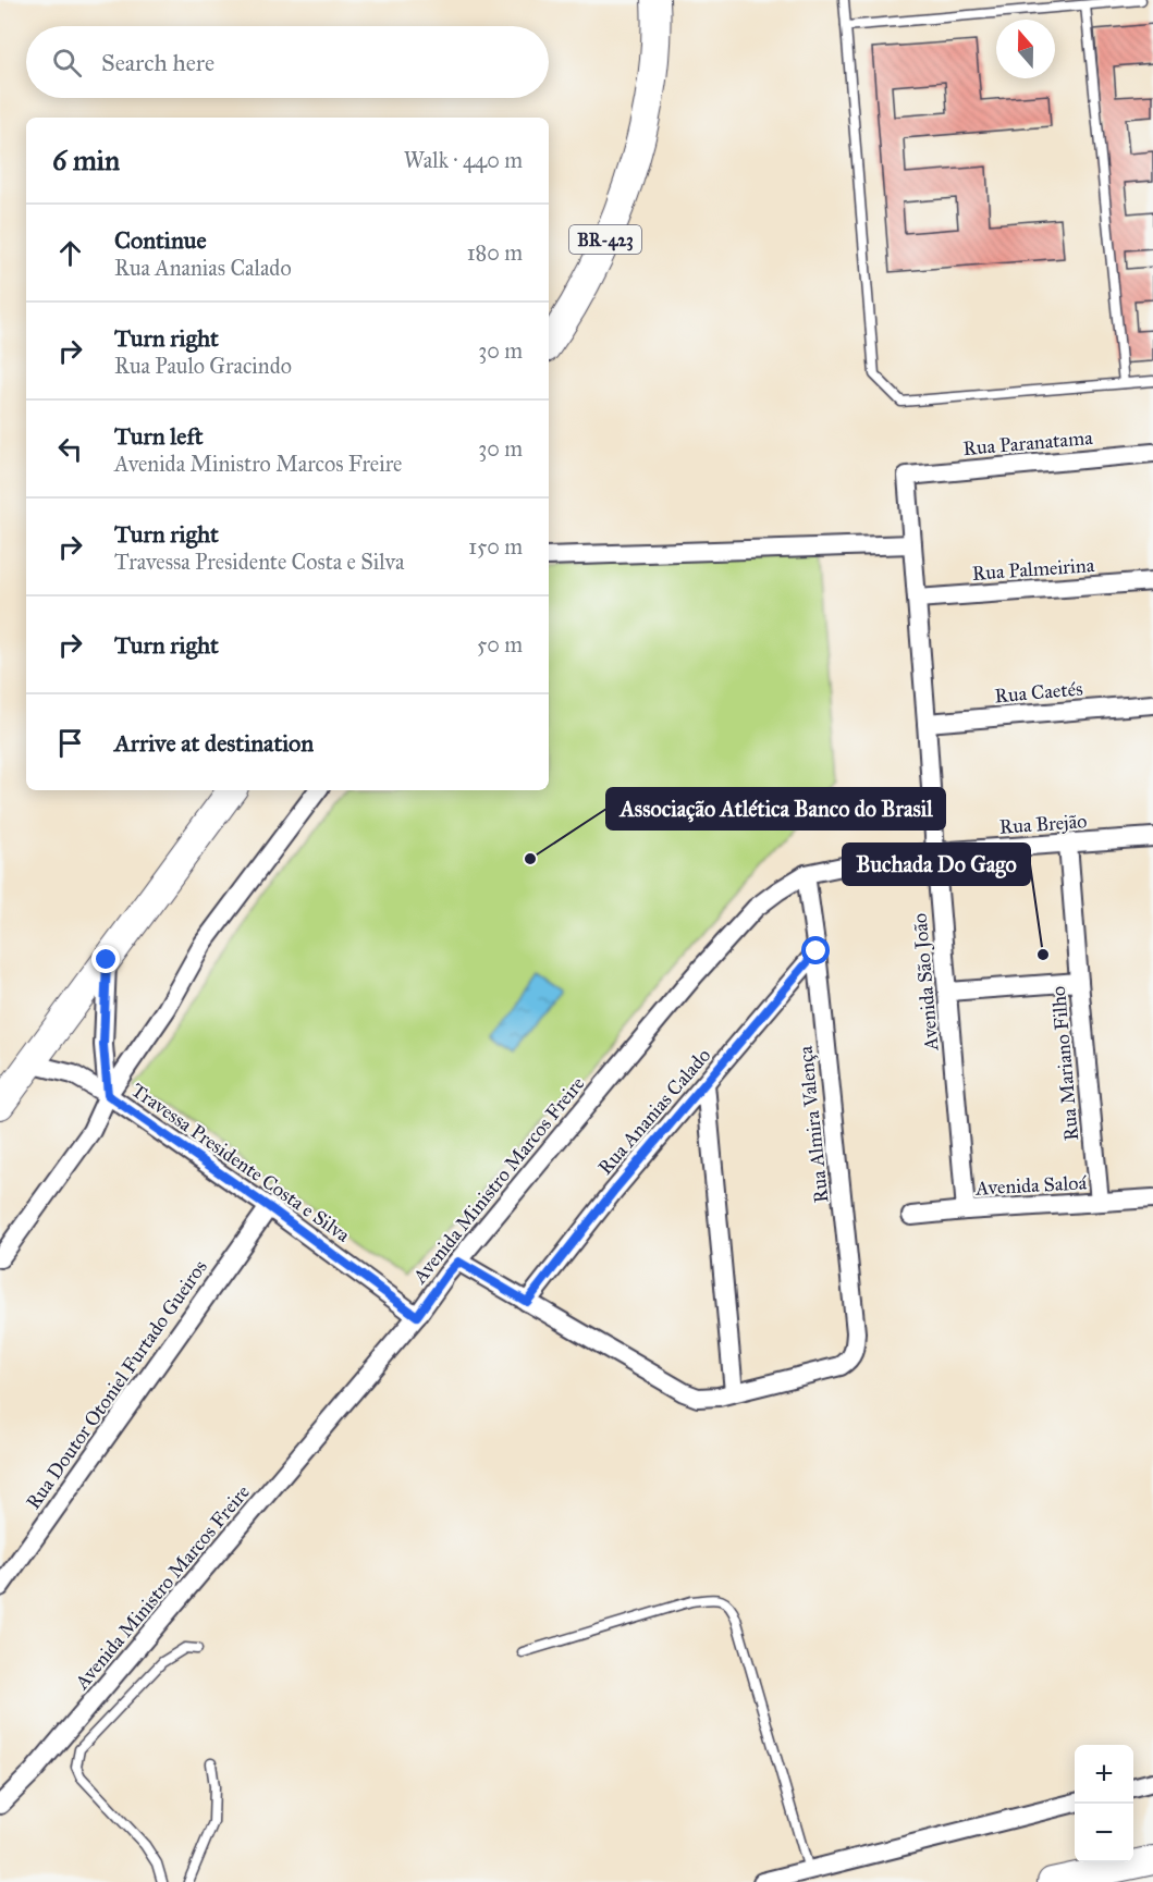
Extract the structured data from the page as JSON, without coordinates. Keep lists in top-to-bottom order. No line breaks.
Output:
{"streets":{"main road":["BR-423"],"street":["Rua Paranatama","Rua Palmeirina","Rua Caetés","Rua Brejão","Avenida São João","Rua Mariano Filho","Rua Ananias Calado","Rua Almira Valença","Travessa Presidente Costa e Silva","Avenida Ministro Marcos Freire","Avenida Saloá","Rua Doutor Otoniel Furtado Gueiros"]},"crossings":[["Rua Paranatama","Avenida São João"],["Rua Palmeirina","Avenida São João"],["Rua Caetés","Avenida São João"],["Rua Brejão","Avenida São João"],["Rua Brejão","Rua Mariano Filho"],["Rua Brejão","Avenida Ministro Marcos Freire"],["Avenida São João","Avenida Ministro Marcos Freire"],["Avenida São João","Avenida Saloá"],["Rua Mariano Filho","Avenida Saloá"],["Rua Ananias Calado","Rua Almira Valença"],["Rua Almira Valença","Avenida Ministro Marcos Freire"],["Travessa Presidente Costa e Silva","Avenida Ministro Marcos Freire"],["Travessa Presidente Costa e Silva","Rua Doutor Otoniel Furtado Gueiros"]],"places":["Associação Atlética Banco do Brasil","Buchada Do Gago"],"north":"top","page":{"search":"Search here","heading":["6 min","Walk · 440 m"],"list":[["Continue","Rua Ananias Calado","180 m"],["Turn right","Rua Paulo Gracindo","30 m"],["Turn left","Avenida Ministro Marcos Freire","30 m"],["Turn right","Travessa Presidente Costa e Silva","150 m"],["Turn right","50 m"],"Arrive at destination"],"map_buttons":["+","−"]}}
